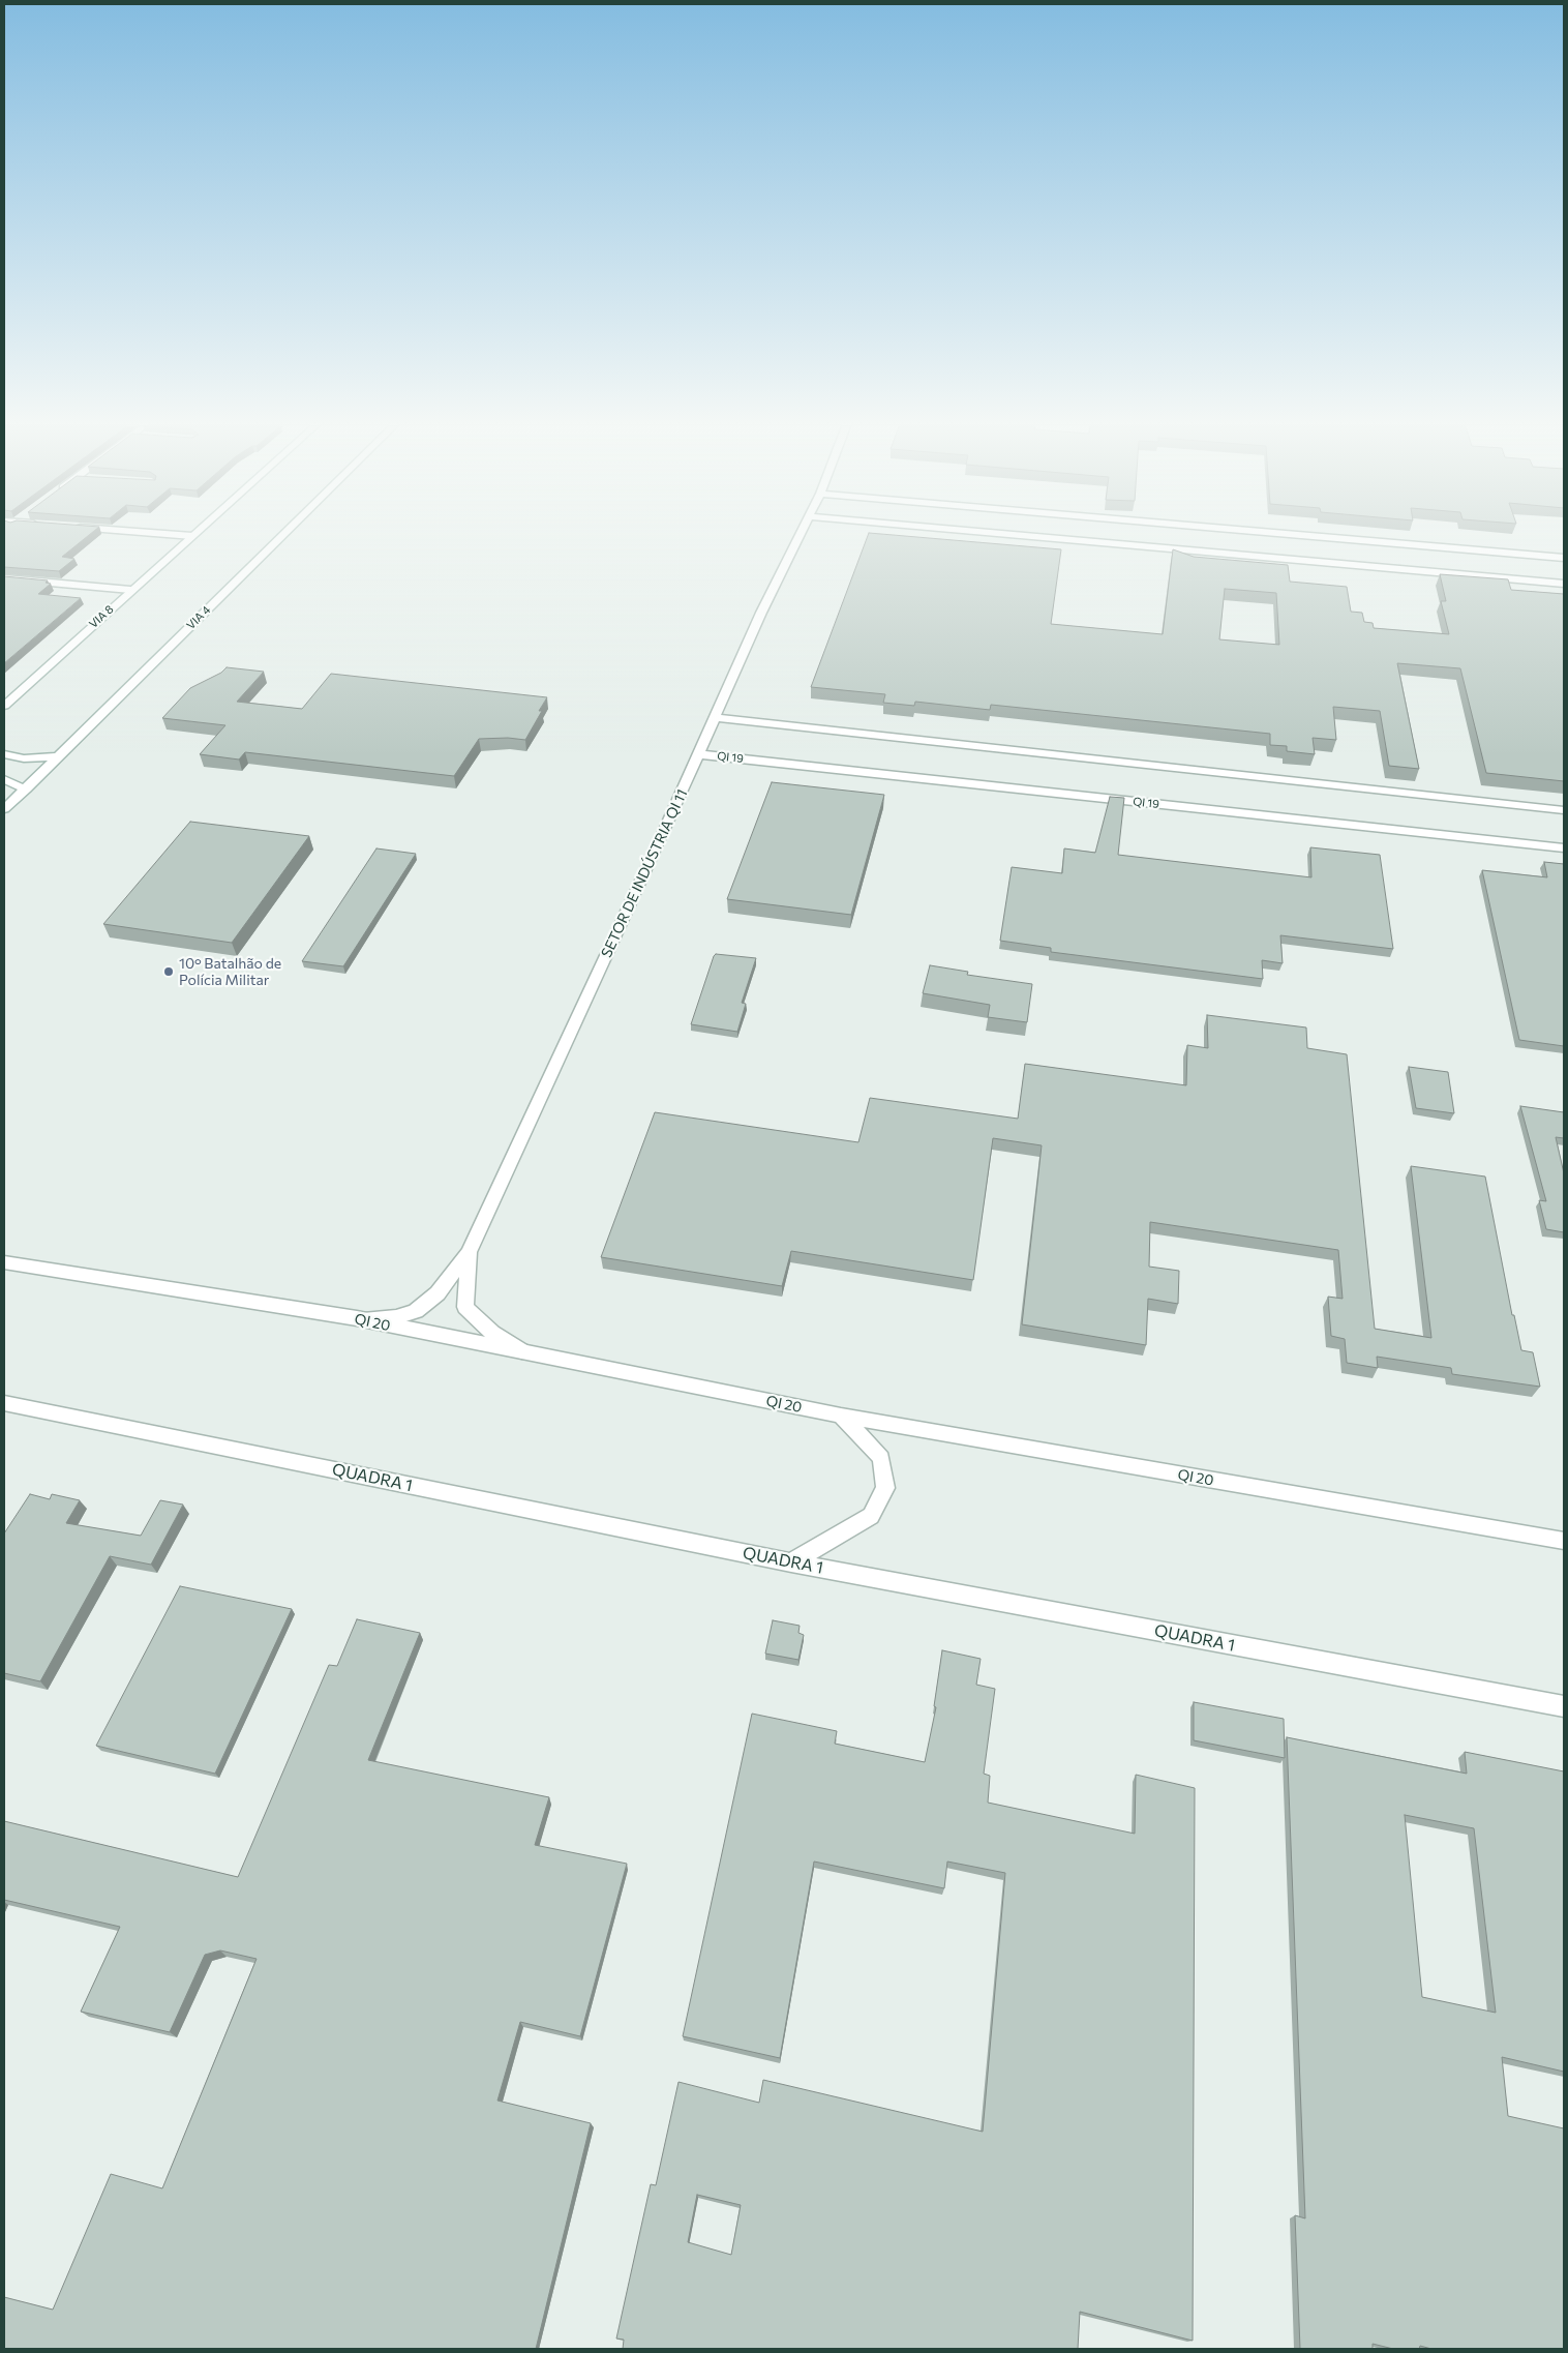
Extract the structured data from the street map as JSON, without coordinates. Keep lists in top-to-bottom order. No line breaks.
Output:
{"streets":{"street":["VIA 8","VIA 4","QI 19","SETOR DE INDÚSTRIA QI 11","QI 20","QUADRA 1"]},"crossings":[["QI 19","SETOR DE INDÚSTRIA QI 11"]],"places":["10° Batalhão de Polícia Militar"]}
